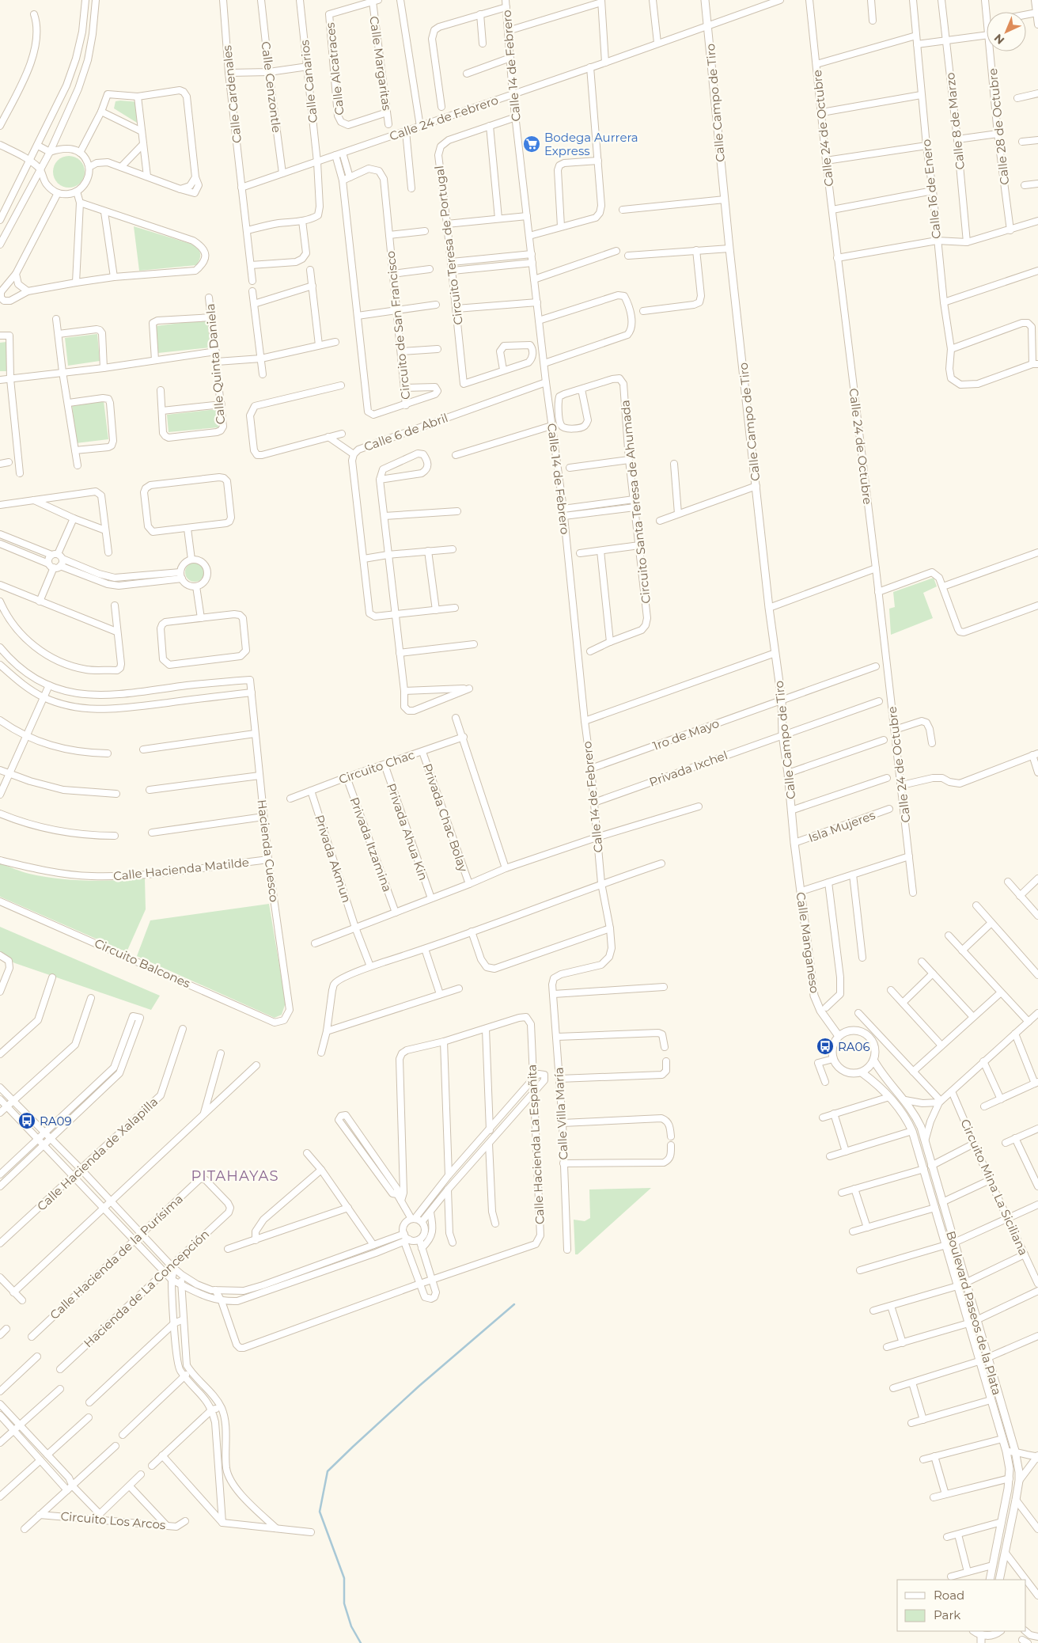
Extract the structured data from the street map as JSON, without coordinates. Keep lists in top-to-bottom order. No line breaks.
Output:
{"streets":{"street":["Calle Margaritas","Calle 14 de Febrero","Calle Alcatraces","Calle Canarios","Calle Cenzontle","Calle Cardenales","Calle Campo de Tiro","Calle 24 de Febrero","Calle 8 de Marzo","Calle 28 de Octubre","Calle 24 de Octubre","Calle 16 de Enero","Circuito Teresa de Portugal","Circuito de San Francisco","Calle Quinta Daniela","Calle 6 de Abril","Circuito Santa Teresa de Ahumada","1ro de Mayo","Circuito Chac","Privada Ixchel","Privada Chac Bolay","Isla Mujeres","Privada Ahua Kin","Privada Itzamina","Hacienda Cuesco","Privada Akmun","Calle Hacienda Matilde","Calle Manganeso","Circuito Balcones","Calle Villa María","Calle Hacienda La Españita","Calle Hacienda de Xalapilla","Circuito Mina La Siciliana","Calle Hacienda de la Purísima","Hacienda de La Concepción","Boulevard Paseos de la Plata","Circuito Los Arcos"]},"crossings":[["Calle Margaritas","Calle Alcatraces"],["Calle 14 de Febrero","Calle 24 de Febrero"],["Calle 14 de Febrero","Circuito Teresa de Portugal"],["Calle 14 de Febrero","Calle 6 de Abril"],["Calle 14 de Febrero","1ro de Mayo"],["Calle 14 de Febrero","Privada Ixchel"],["Calle 14 de Febrero","Calle Villa María"],["Calle Canarios","Calle 24 de Febrero"],["Calle Cenzontle","Calle 24 de Febrero"],["Calle Cardenales","Calle 24 de Febrero"],["Calle Campo de Tiro","Calle 24 de Febrero"],["Calle Campo de Tiro","1ro de Mayo"],["Calle Campo de Tiro","Privada Ixchel"],["Calle Campo de Tiro","Isla Mujeres"],["Calle Campo de Tiro","Calle Manganeso"],["Calle 24 de Febrero","Circuito de San Francisco"],["Circuito Chac","Privada Chac Bolay"],["Circuito Chac","Privada Ahua Kin"],["Circuito Chac","Privada Itzamina"],["Circuito Chac","Privada Akmun"],["Isla Mujeres","Calle Manganeso"],["Hacienda Cuesco","Calle Hacienda Matilde"],["Hacienda Cuesco","Circuito Balcones"],["Calle Manganeso","Boulevard Paseos de la Plata"],["Calle Hacienda de la Purísima","Hacienda de La Concepción"]],"districts":["PITAHAYAS"],"places":{"supermarket":["Bodega Aurrera Express"],"bus stop":["RA06","RA09"]},"legend":["Road","Park"],"north":"bottom left"}
